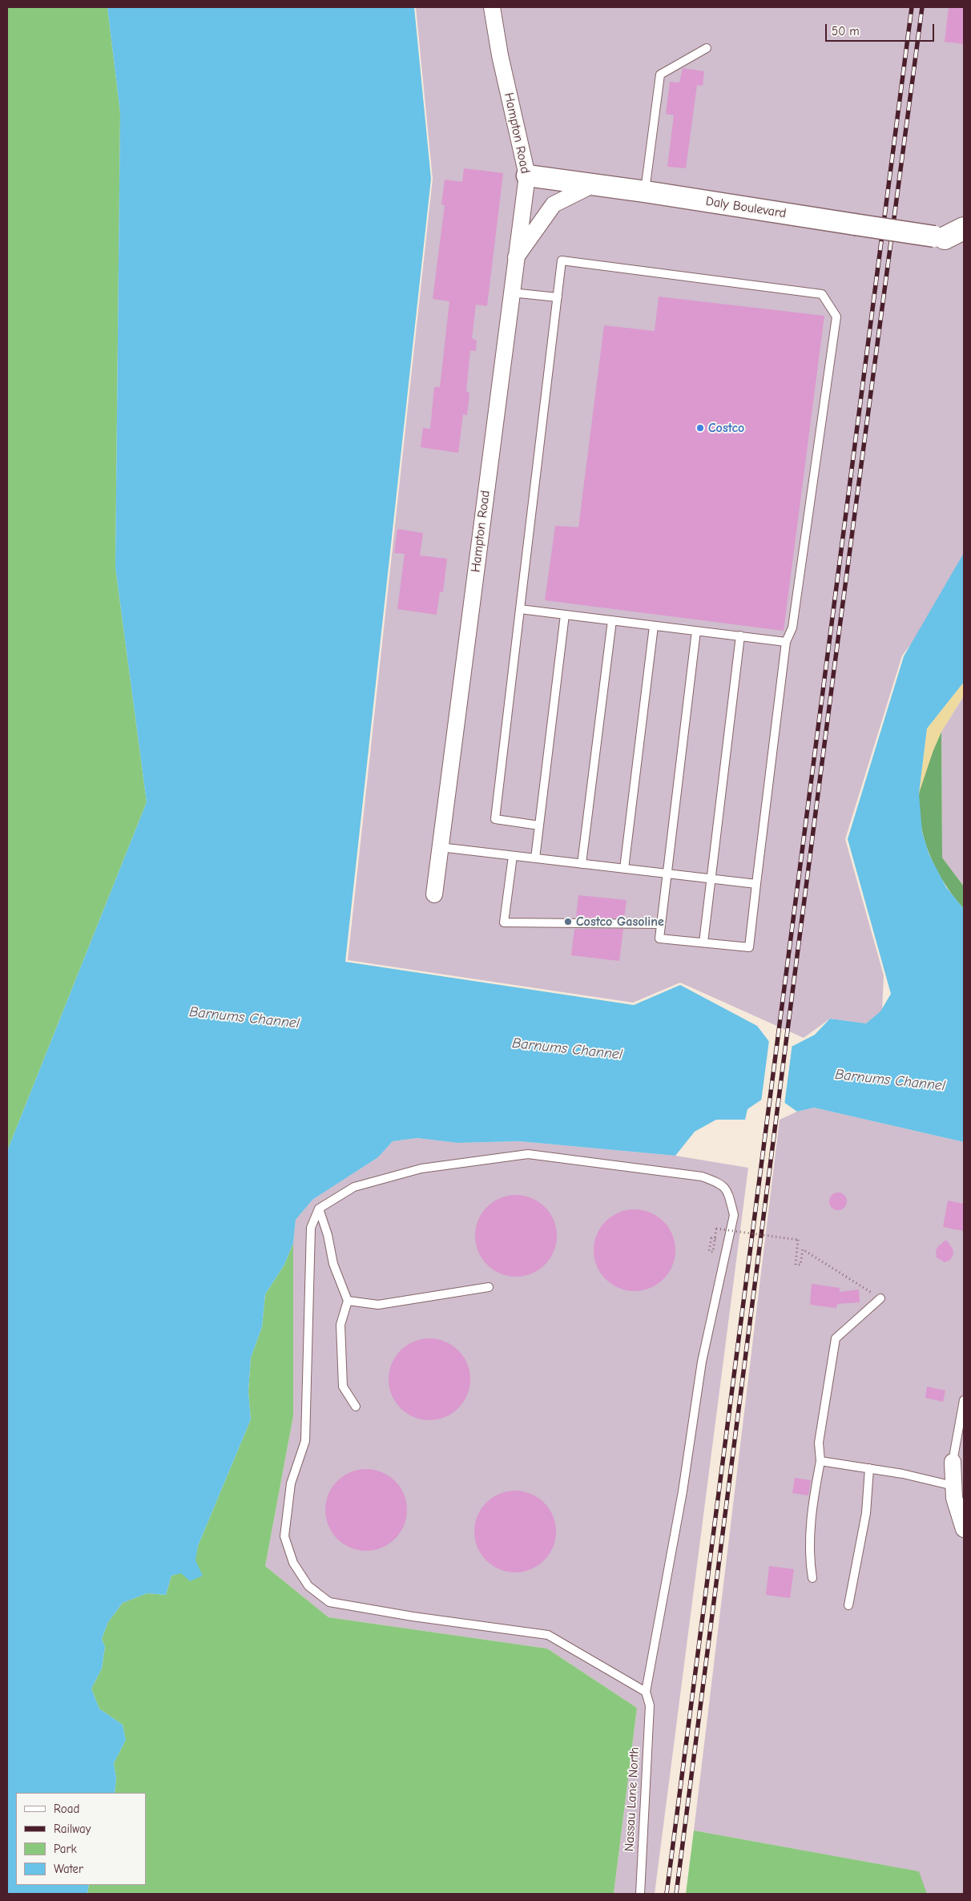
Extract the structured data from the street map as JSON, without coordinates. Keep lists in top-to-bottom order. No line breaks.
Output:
{"streets":{"street":["Hampton Road","Daly Boulevard"],"lane":["Nassau Lane North"]},"crossings":[["Hampton Road","Daly Boulevard"]],"water":["Barnums Channel"],"places":["Costco","Costco Gasoline"],"legend":["Road","Railway","Park","Water"],"scale_bar":"50 m"}
